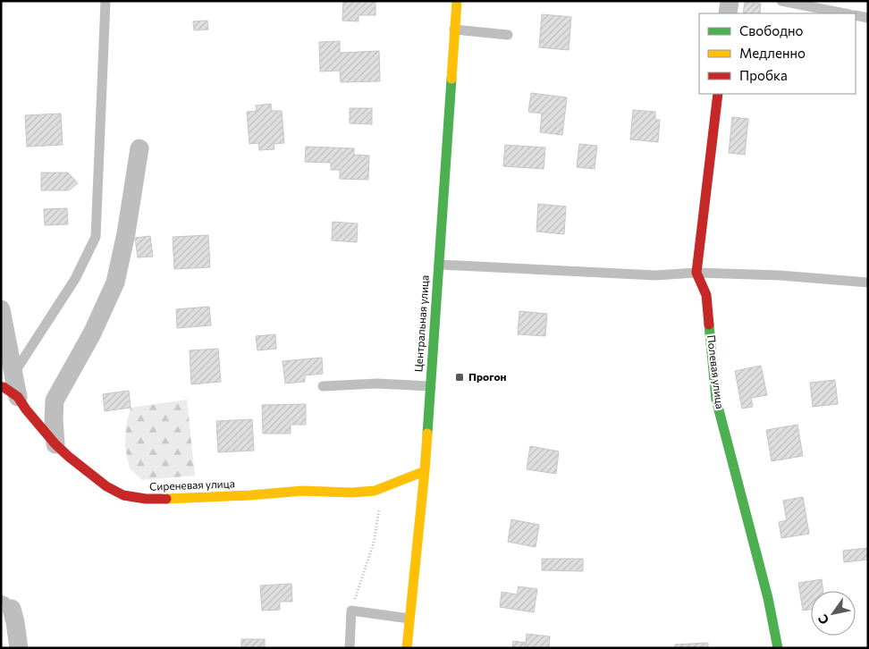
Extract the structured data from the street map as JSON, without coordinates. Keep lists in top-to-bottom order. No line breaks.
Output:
{"streets":{"street":["Центральная улица","Полевая улица","Сиреневая улица"]},"crossings":[["Центральная улица","Сиреневая улица"]],"places":{"transit":["Прогон"]},"legend":["Свободно","Медленно","Пробка"],"north":"bottom left"}
